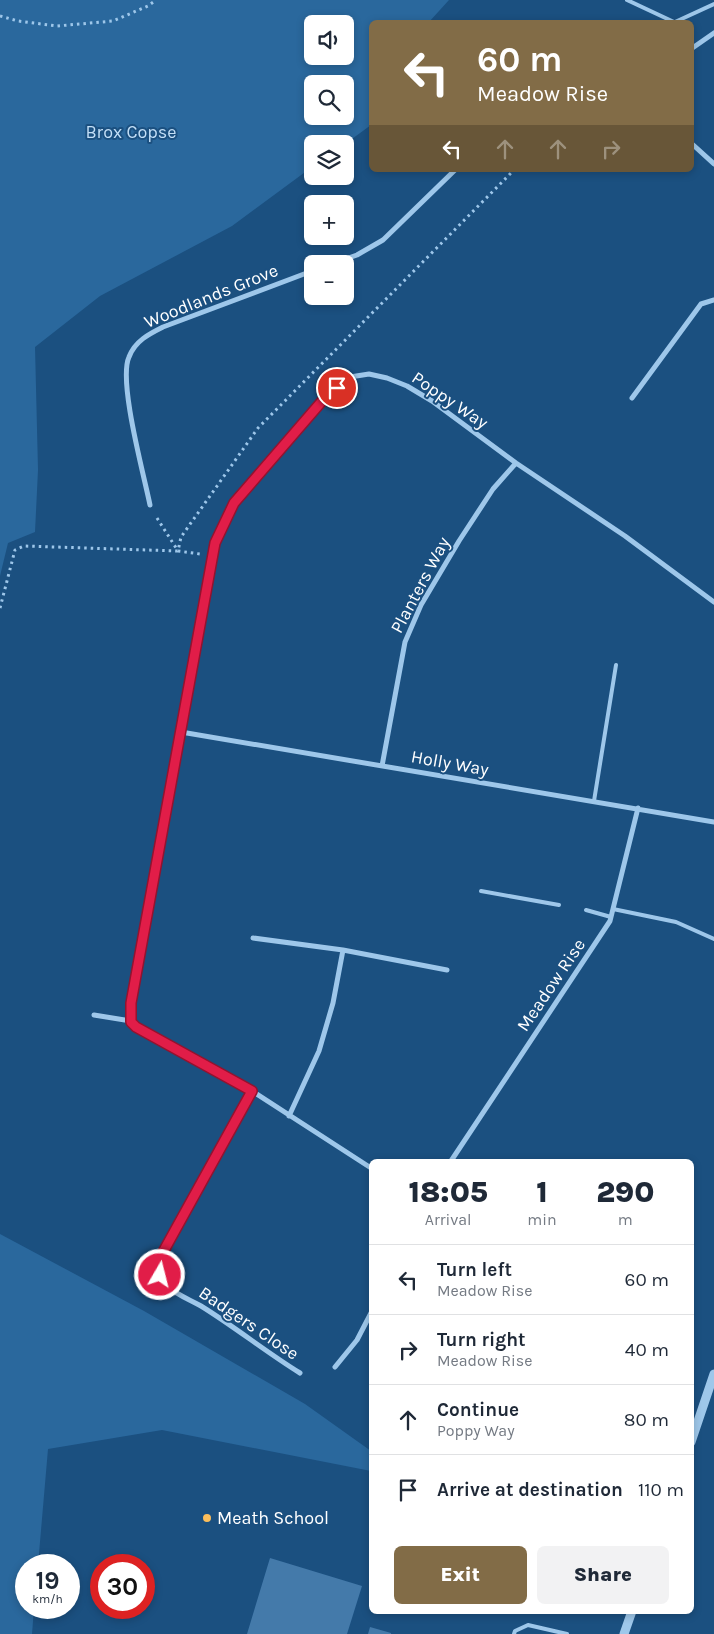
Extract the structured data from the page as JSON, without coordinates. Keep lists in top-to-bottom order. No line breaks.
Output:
{"streets":{"street":["Woodlands Grove","Poppy Way","Planters Way","Holly Way","Meadow Rise","Badgers Close"]},"crossings":[["Poppy Way","Planters Way"],["Poppy Way","Holly Way"],["Planters Way","Holly Way"],["Holly Way","Meadow Rise"]],"parks":["Brox Copse"],"places":["Meath School"],"page":{"map_buttons":["+","−"],"turn":["60 m","Meadow Rise"],"eta":["18:05","Arrival","1","min","290","m"],"list":[{"name":"Turn left","note":"Meadow Rise","value":"60 m"},{"name":"Turn right","note":"Meadow Rise","value":"40 m"},{"name":"Continue","note":"Poppy Way","value":"80 m"},{"name":"Arrive at destination","value":"110 m"}],"buttons":["Exit","Share"],"speed":"19 km/h","limit":"30"}}
